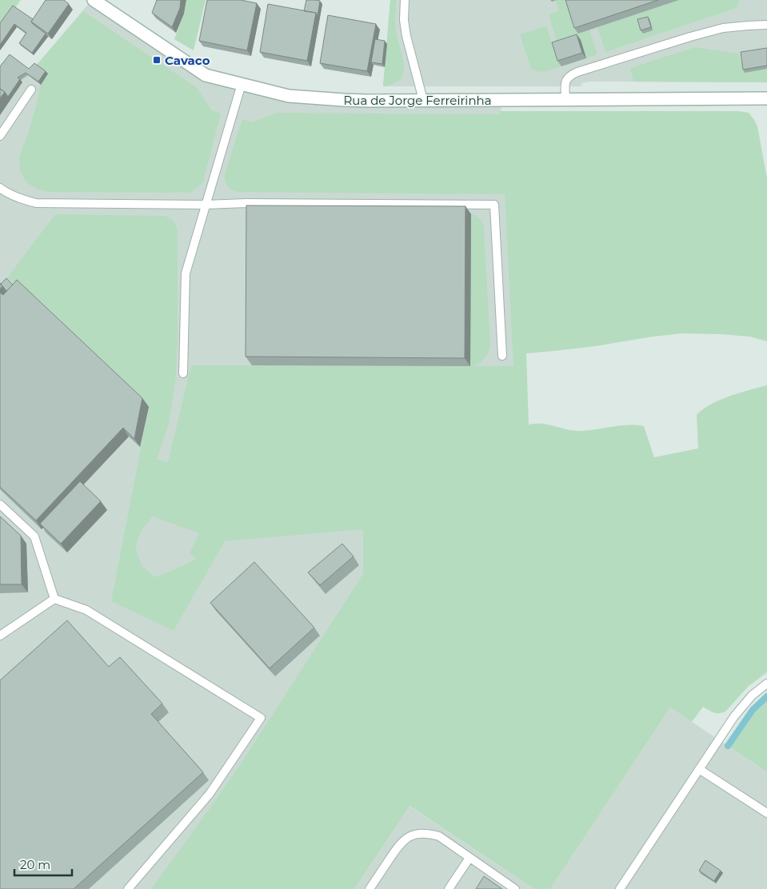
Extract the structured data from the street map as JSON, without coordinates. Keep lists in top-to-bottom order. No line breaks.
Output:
{"streets":{"street":["Rua de Jorge Ferreirinha"]},"places":{"transit":["Cavaco"]},"scale_bar":"20 m"}
